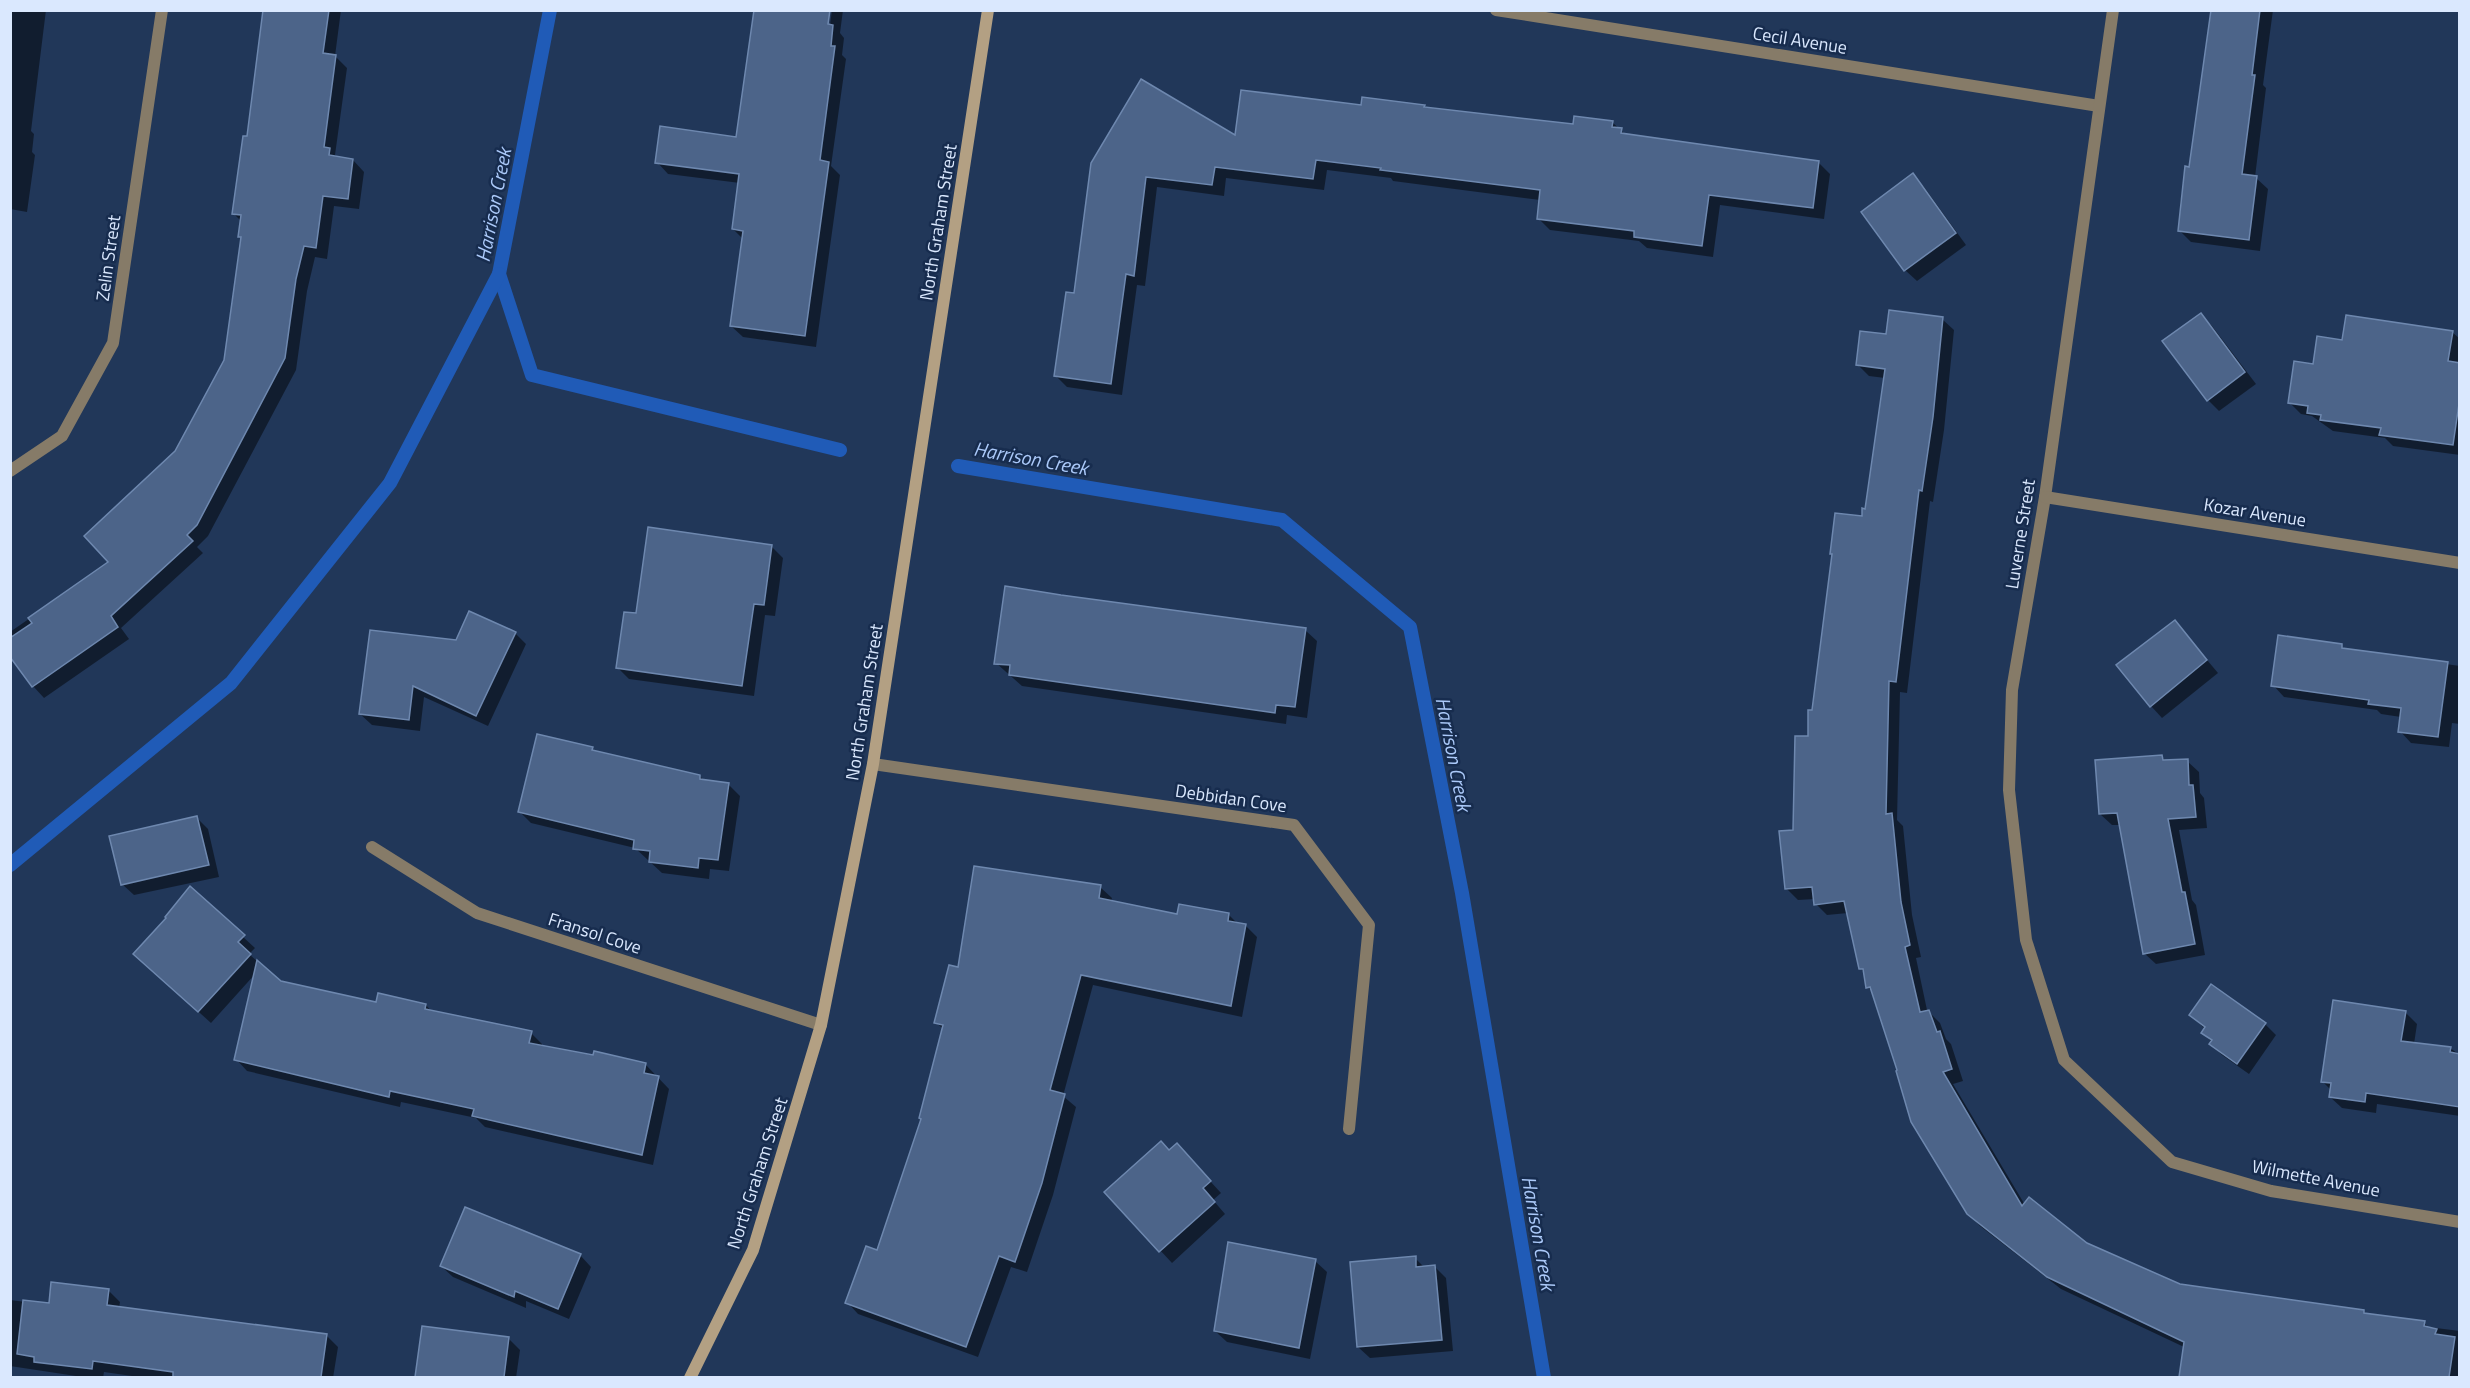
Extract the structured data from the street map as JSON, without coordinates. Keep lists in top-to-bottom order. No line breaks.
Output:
{"streets":{"main road":["North Graham Street"],"street":["Cecil Avenue","Zelin Street","Kozar Avenue","Luverne Street","Debbidan Cove","Fransol Cove","Wilmette Avenue"]},"crossings":[["Cecil Avenue","Luverne Street"],["North Graham Street","Debbidan Cove"],["North Graham Street","Fransol Cove"],["Kozar Avenue","Luverne Street"],["Luverne Street","Wilmette Avenue"]],"water":["Harrison Creek"]}
